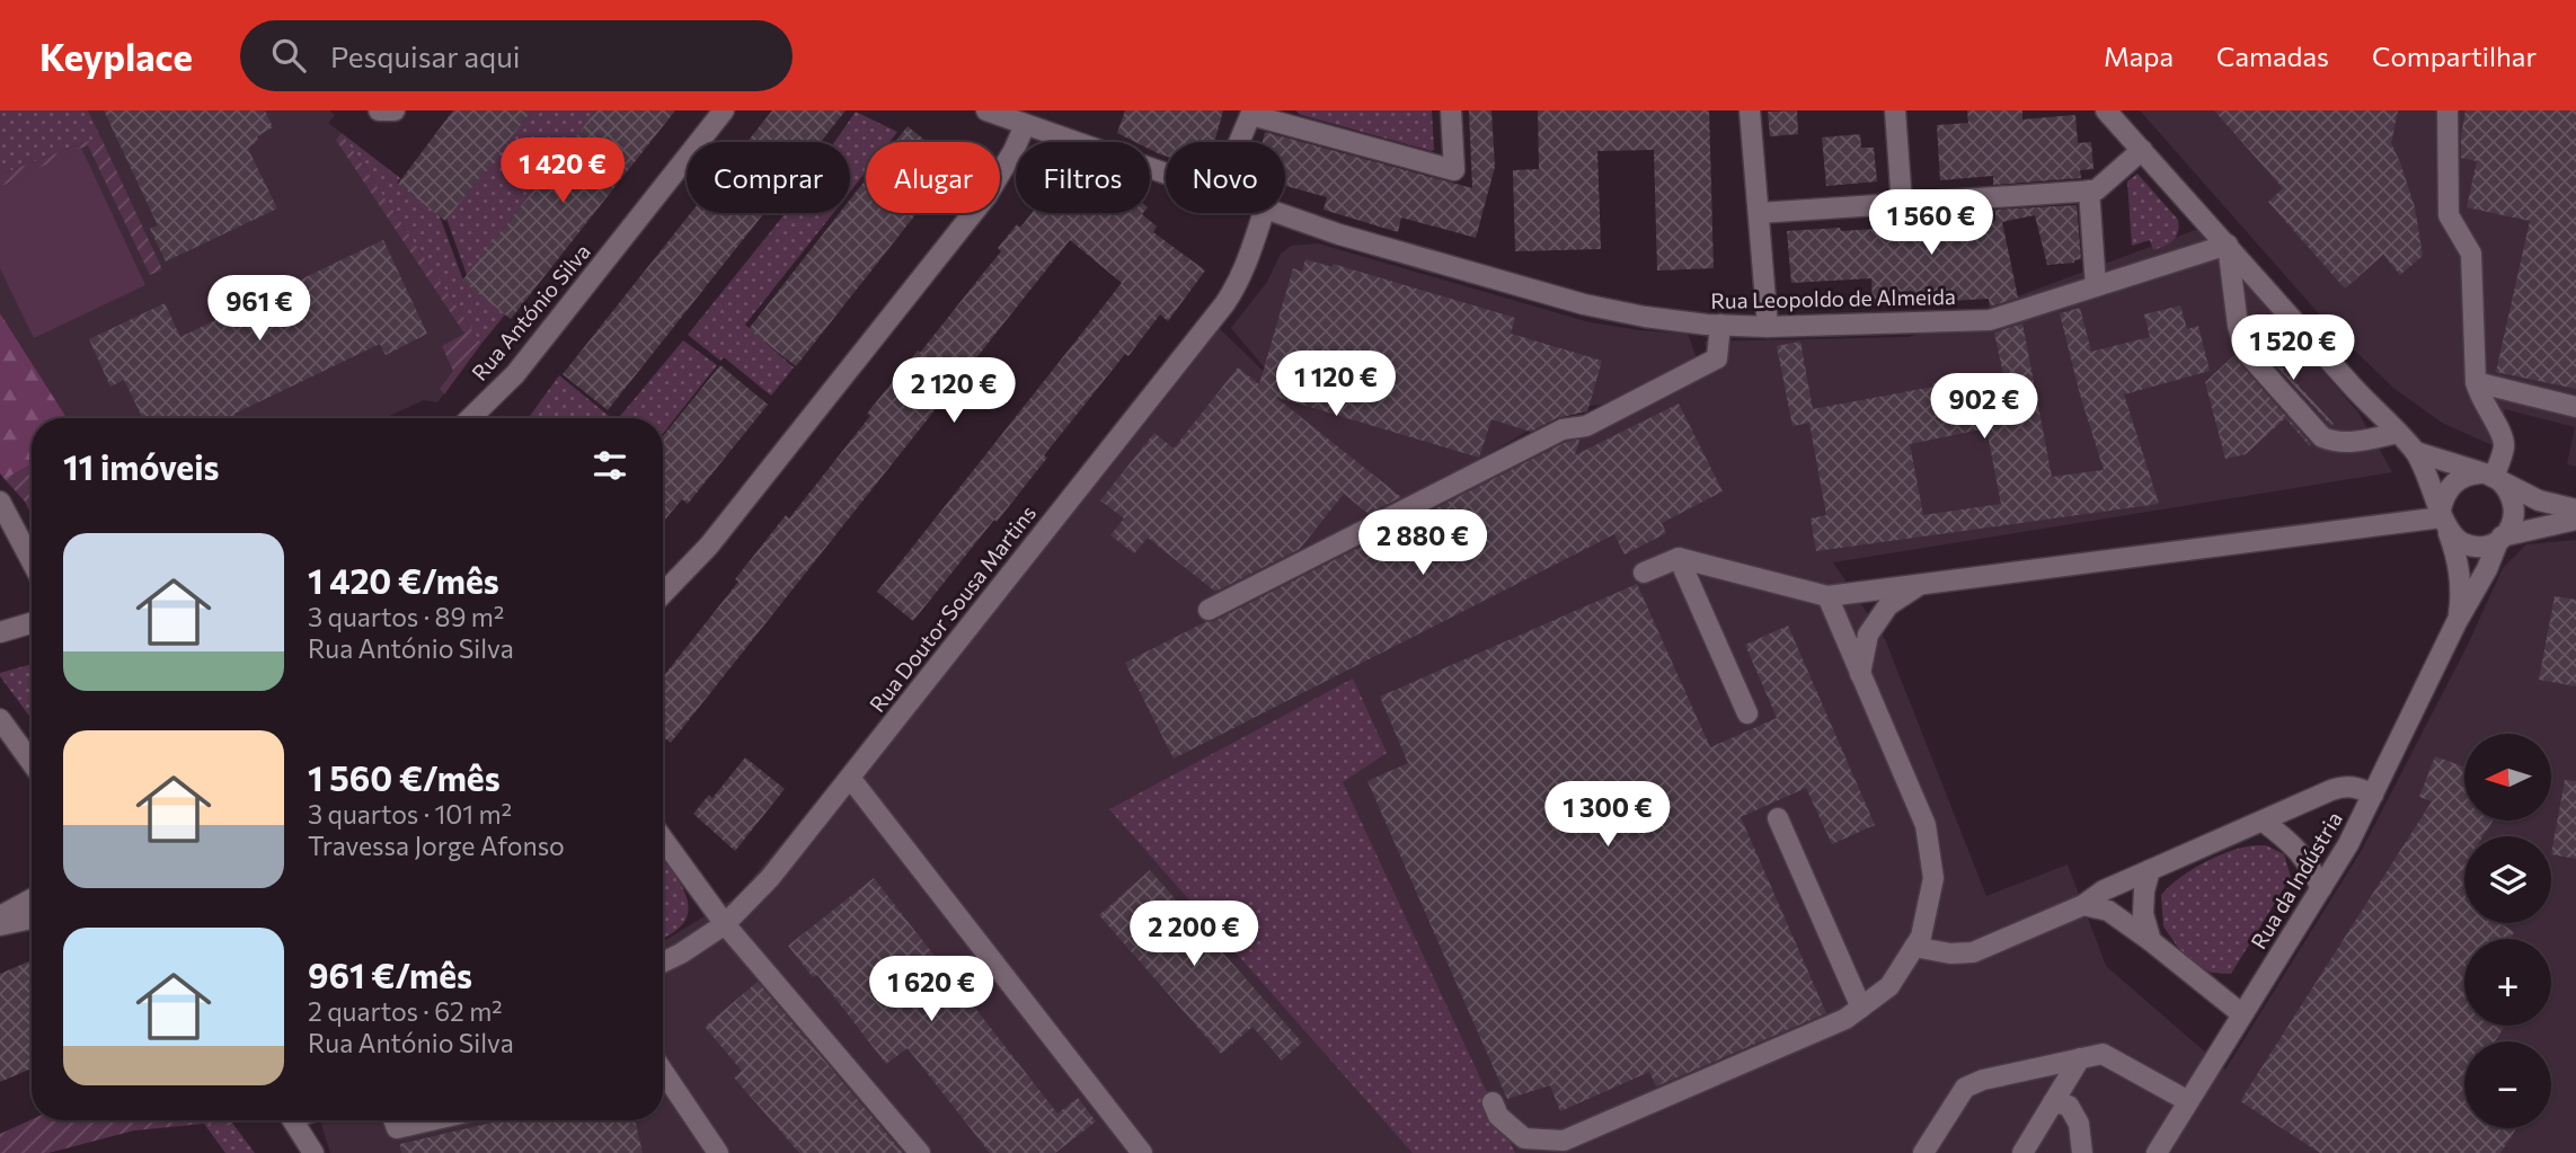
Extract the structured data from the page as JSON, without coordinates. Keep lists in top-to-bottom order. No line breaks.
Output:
{"streets":{"street":["Rua Leopoldo de Almeida","Rua António Silva","Rua Doutor Sousa Martins","Rua da Indústria"]},"north":"left","page":{"header":"Keyplace","search":"Pesquisar aqui","nav":["Mapa","Camadas","Compartilhar"],"price":["1 420 €","1 560 €","961 €","1 520 €","1 120 €","2 120 €","902 €","2 880 €","1 300 €","2 200 €","1 620 €"],"chip":["Comprar","Alugar","Filtros","Novo"],"heading":"11 imóveis","list":[{"name":"1 420 €/mês","note":"3 quartos · 89 m² · Rua António Silva"},{"name":"1 560 €/mês","note":"3 quartos · 101 m² · Travessa Jorge Afonso"},{"name":"961 €/mês","note":"2 quartos · 62 m² · Rua António Silva"}],"map_buttons":["+","−"]}}
